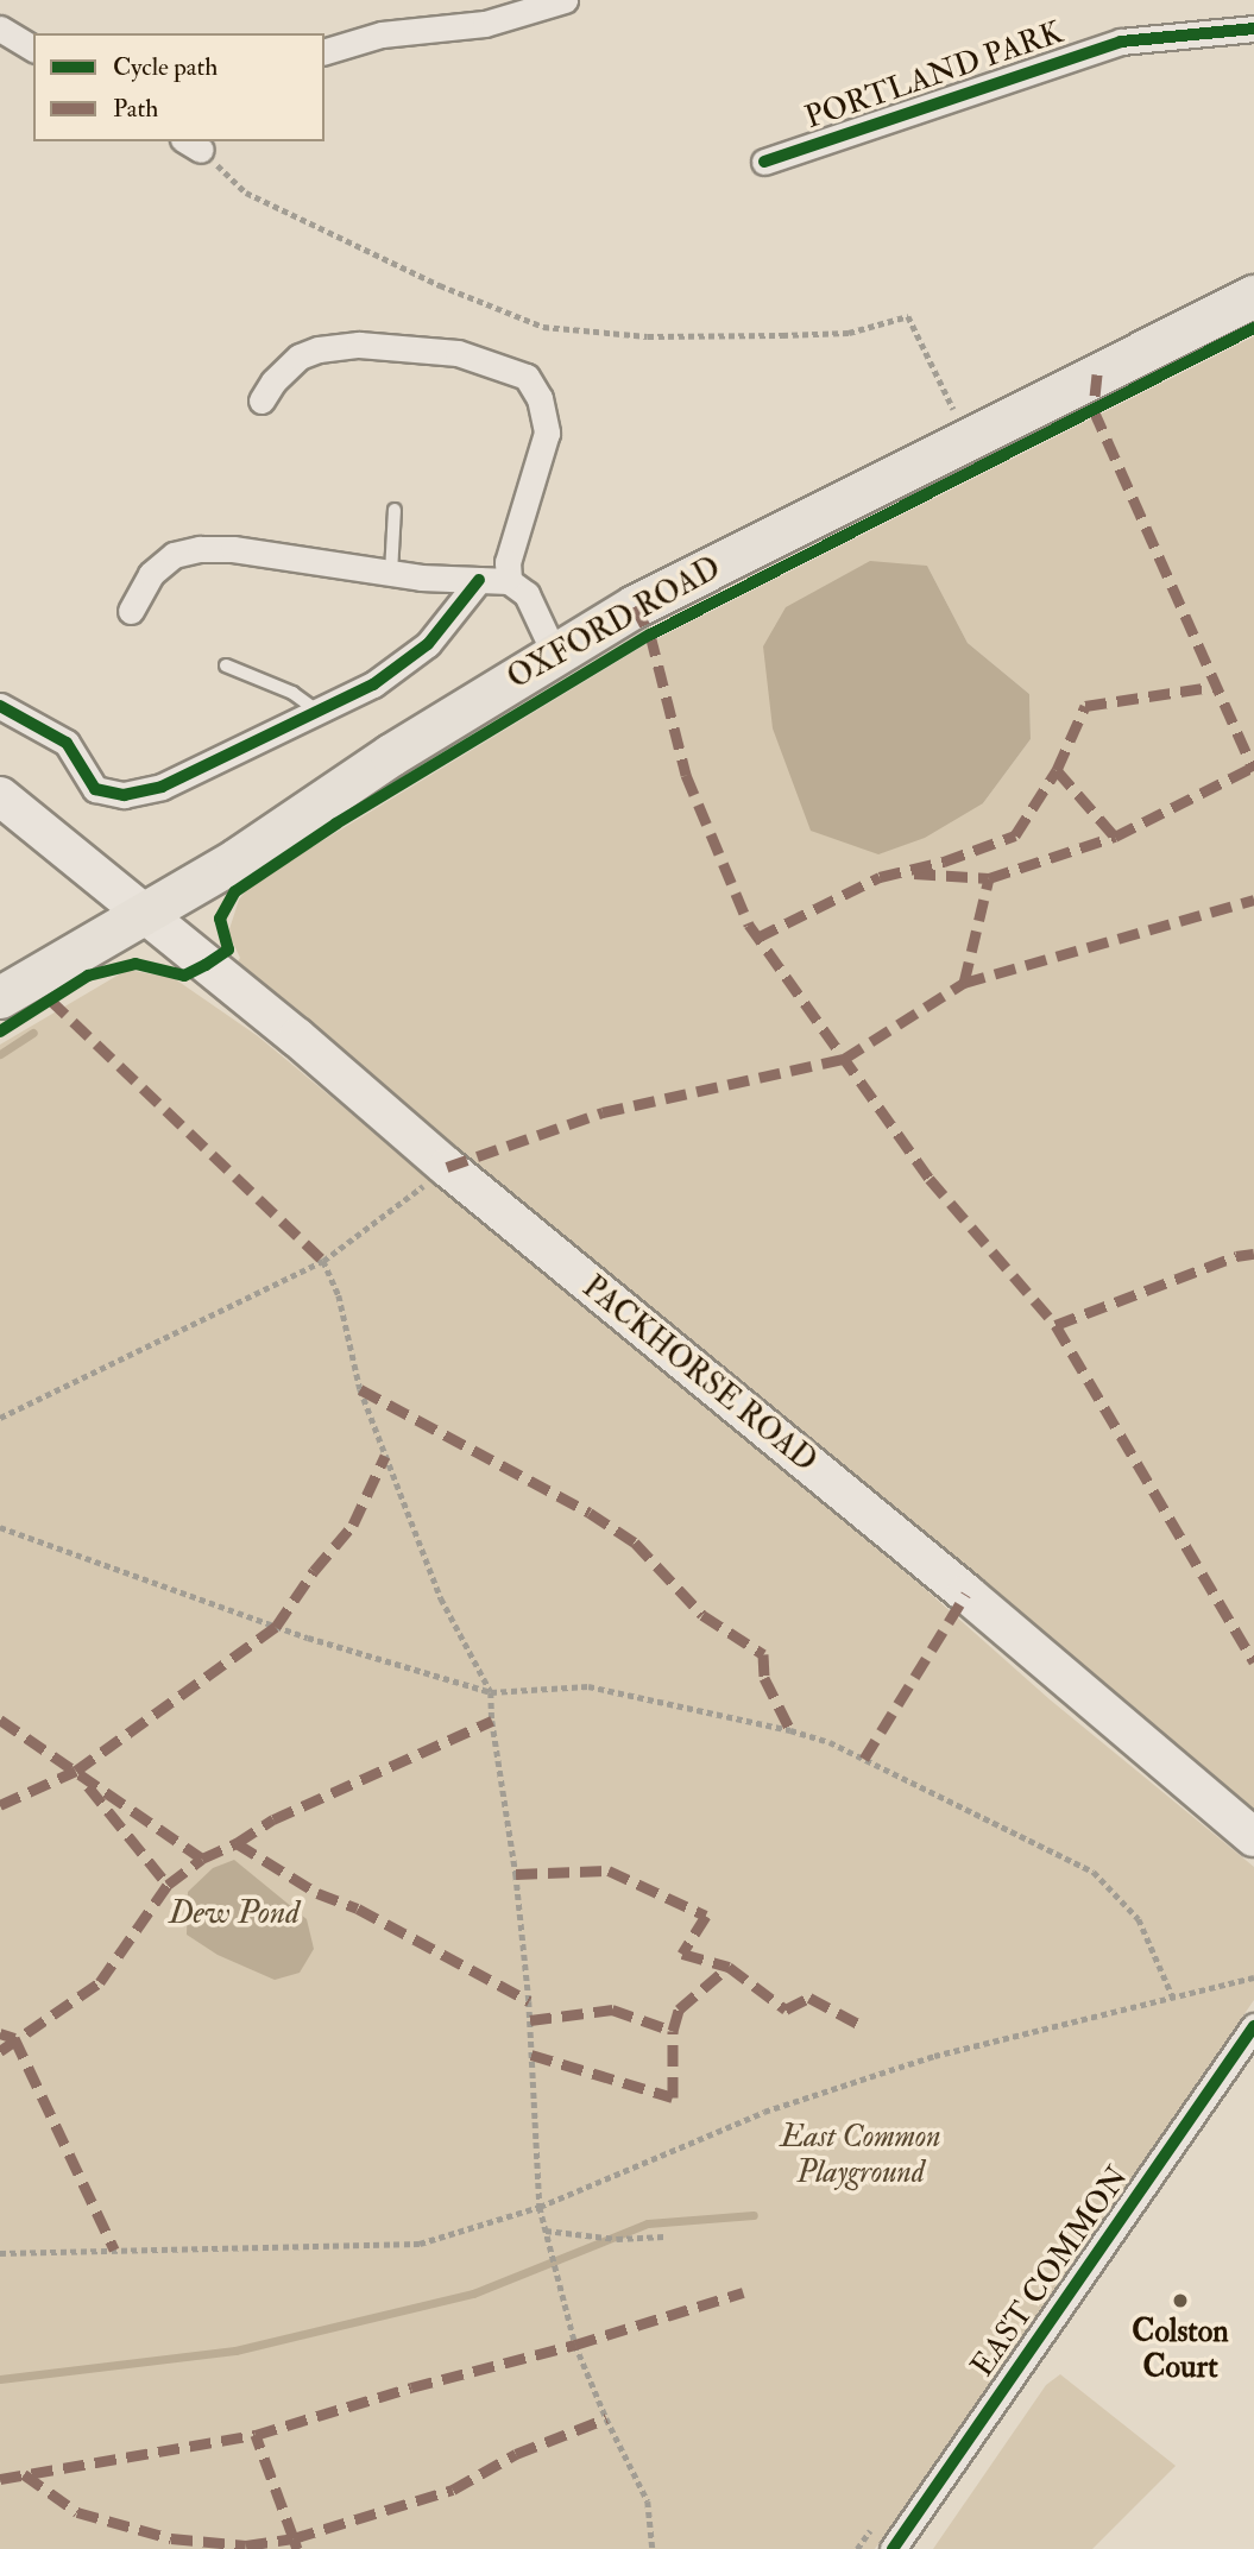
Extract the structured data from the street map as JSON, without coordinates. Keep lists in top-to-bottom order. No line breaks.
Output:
{"streets":{"main road":["OXFORD ROAD","PACKHORSE ROAD"],"street":["PORTLAND PARK","EAST COMMON"]},"crossings":[["OXFORD ROAD","PACKHORSE ROAD"]],"water":["Dew Pond"],"parks":["East Common Playground"],"places":["Colston Court"],"legend":["Cycle path","Path"]}
